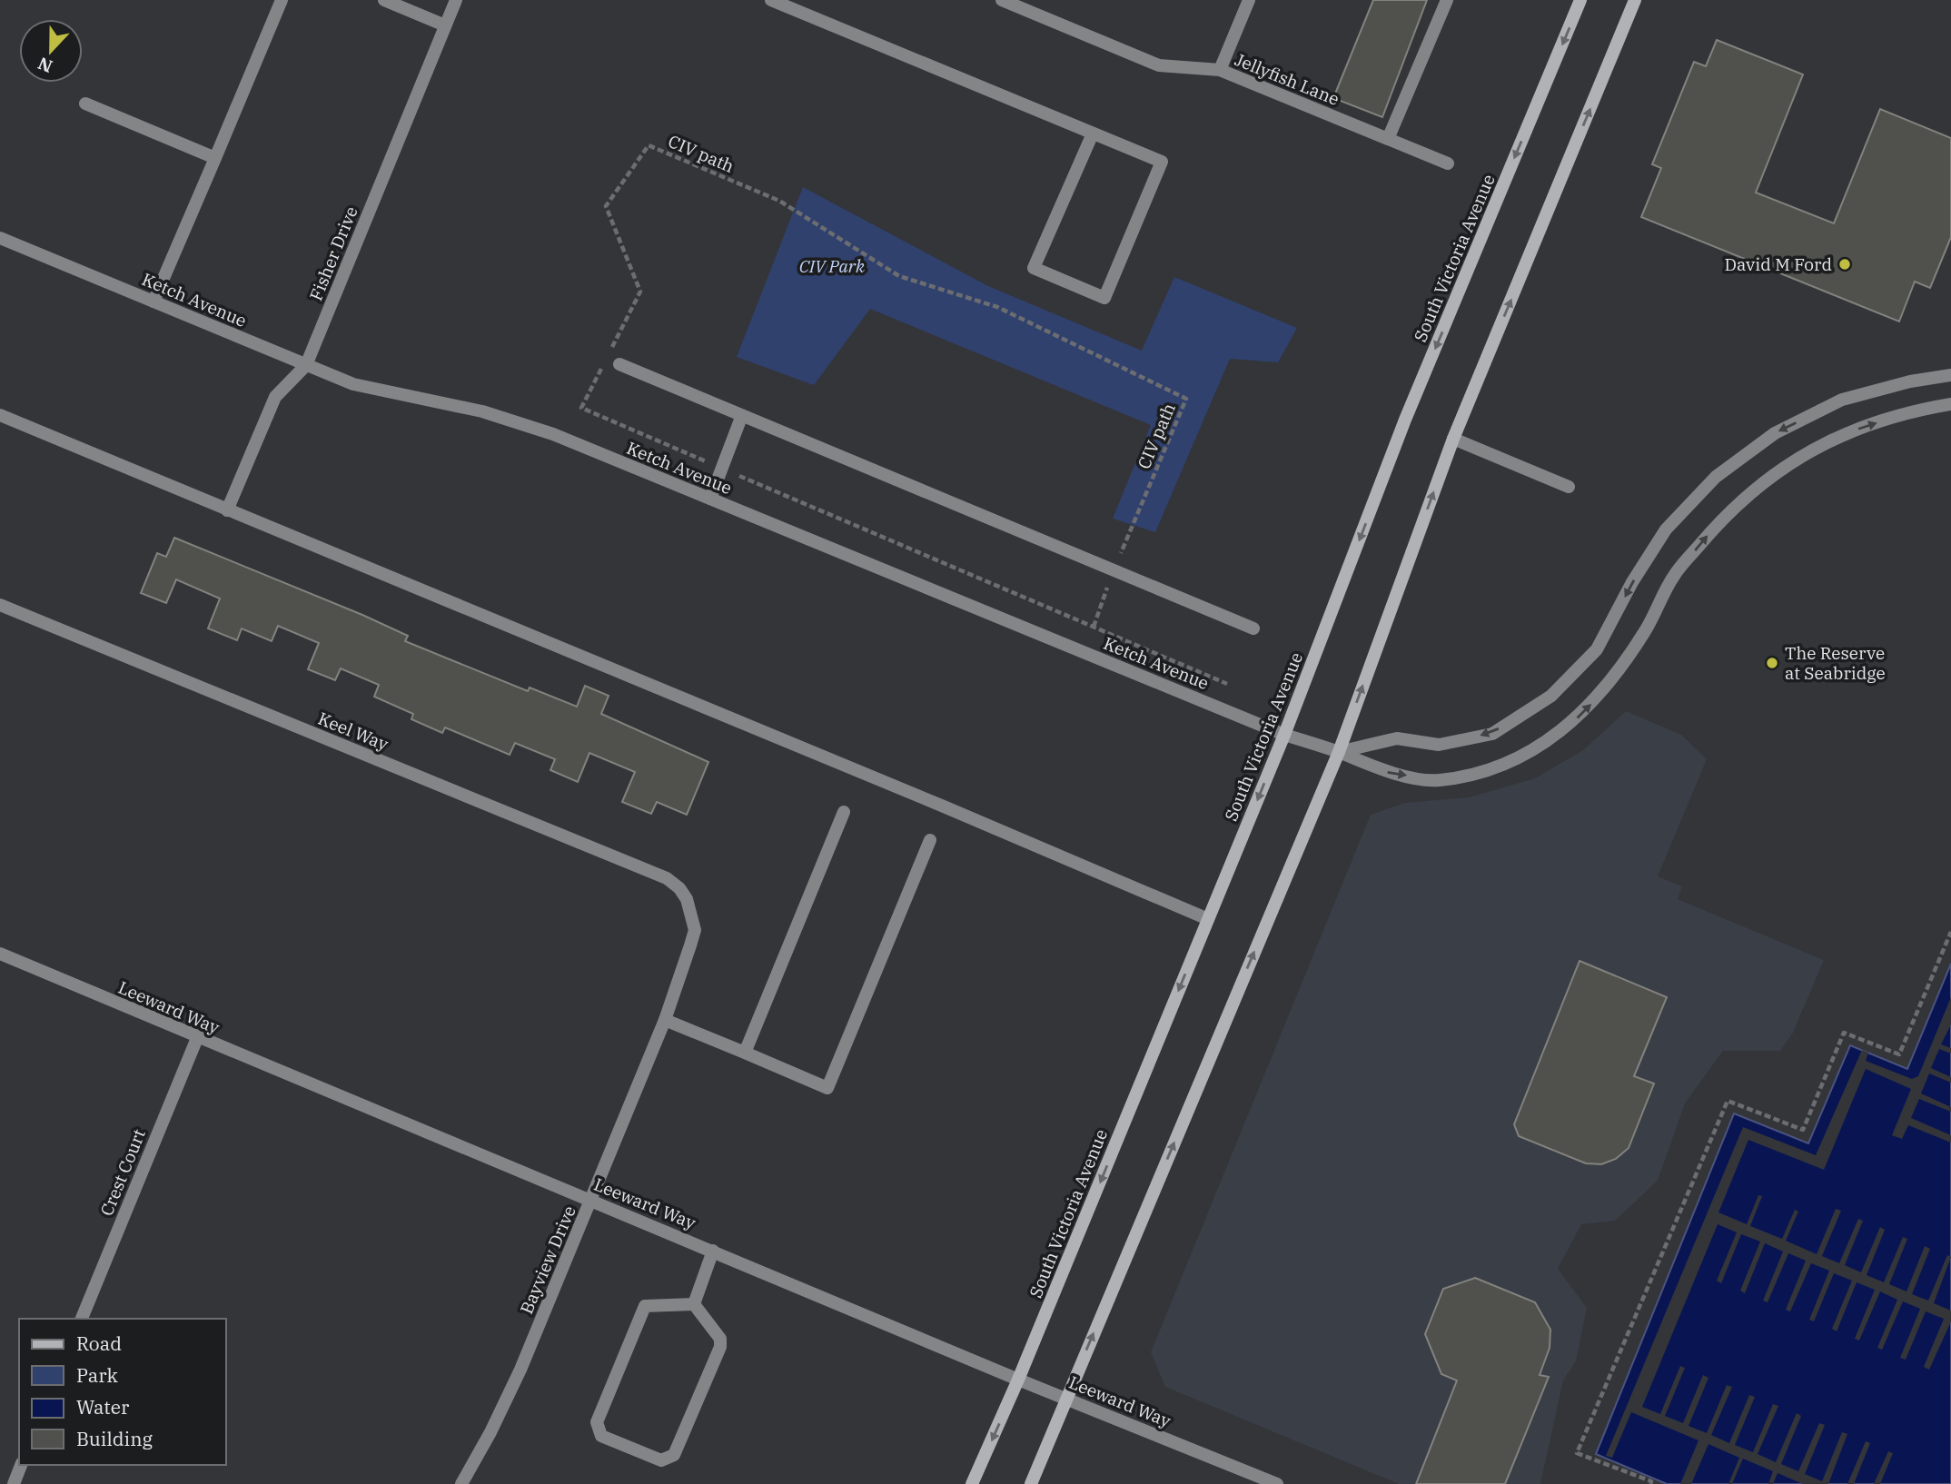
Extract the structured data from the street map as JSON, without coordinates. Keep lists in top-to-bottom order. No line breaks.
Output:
{"streets":{"main road":["South Victoria Avenue"],"street":["Jellyfish Lane","Fisher Drive","Ketch Avenue","Keel Way","Leeward Way","Crest Court","Bayview Drive"],"path":["CIV path"]},"crossings":[["Fisher Drive","Ketch Avenue"],["South Victoria Avenue","Ketch Avenue"],["South Victoria Avenue","Leeward Way"],["Keel Way","Bayview Drive"],["Leeward Way","Crest Court"],["Leeward Way","Bayview Drive"]],"parks":["CIV Park"],"places":["David M Ford","The Reserve at Seabridge"],"legend":["Road","Park","Water","Building"],"north":"bottom"}
